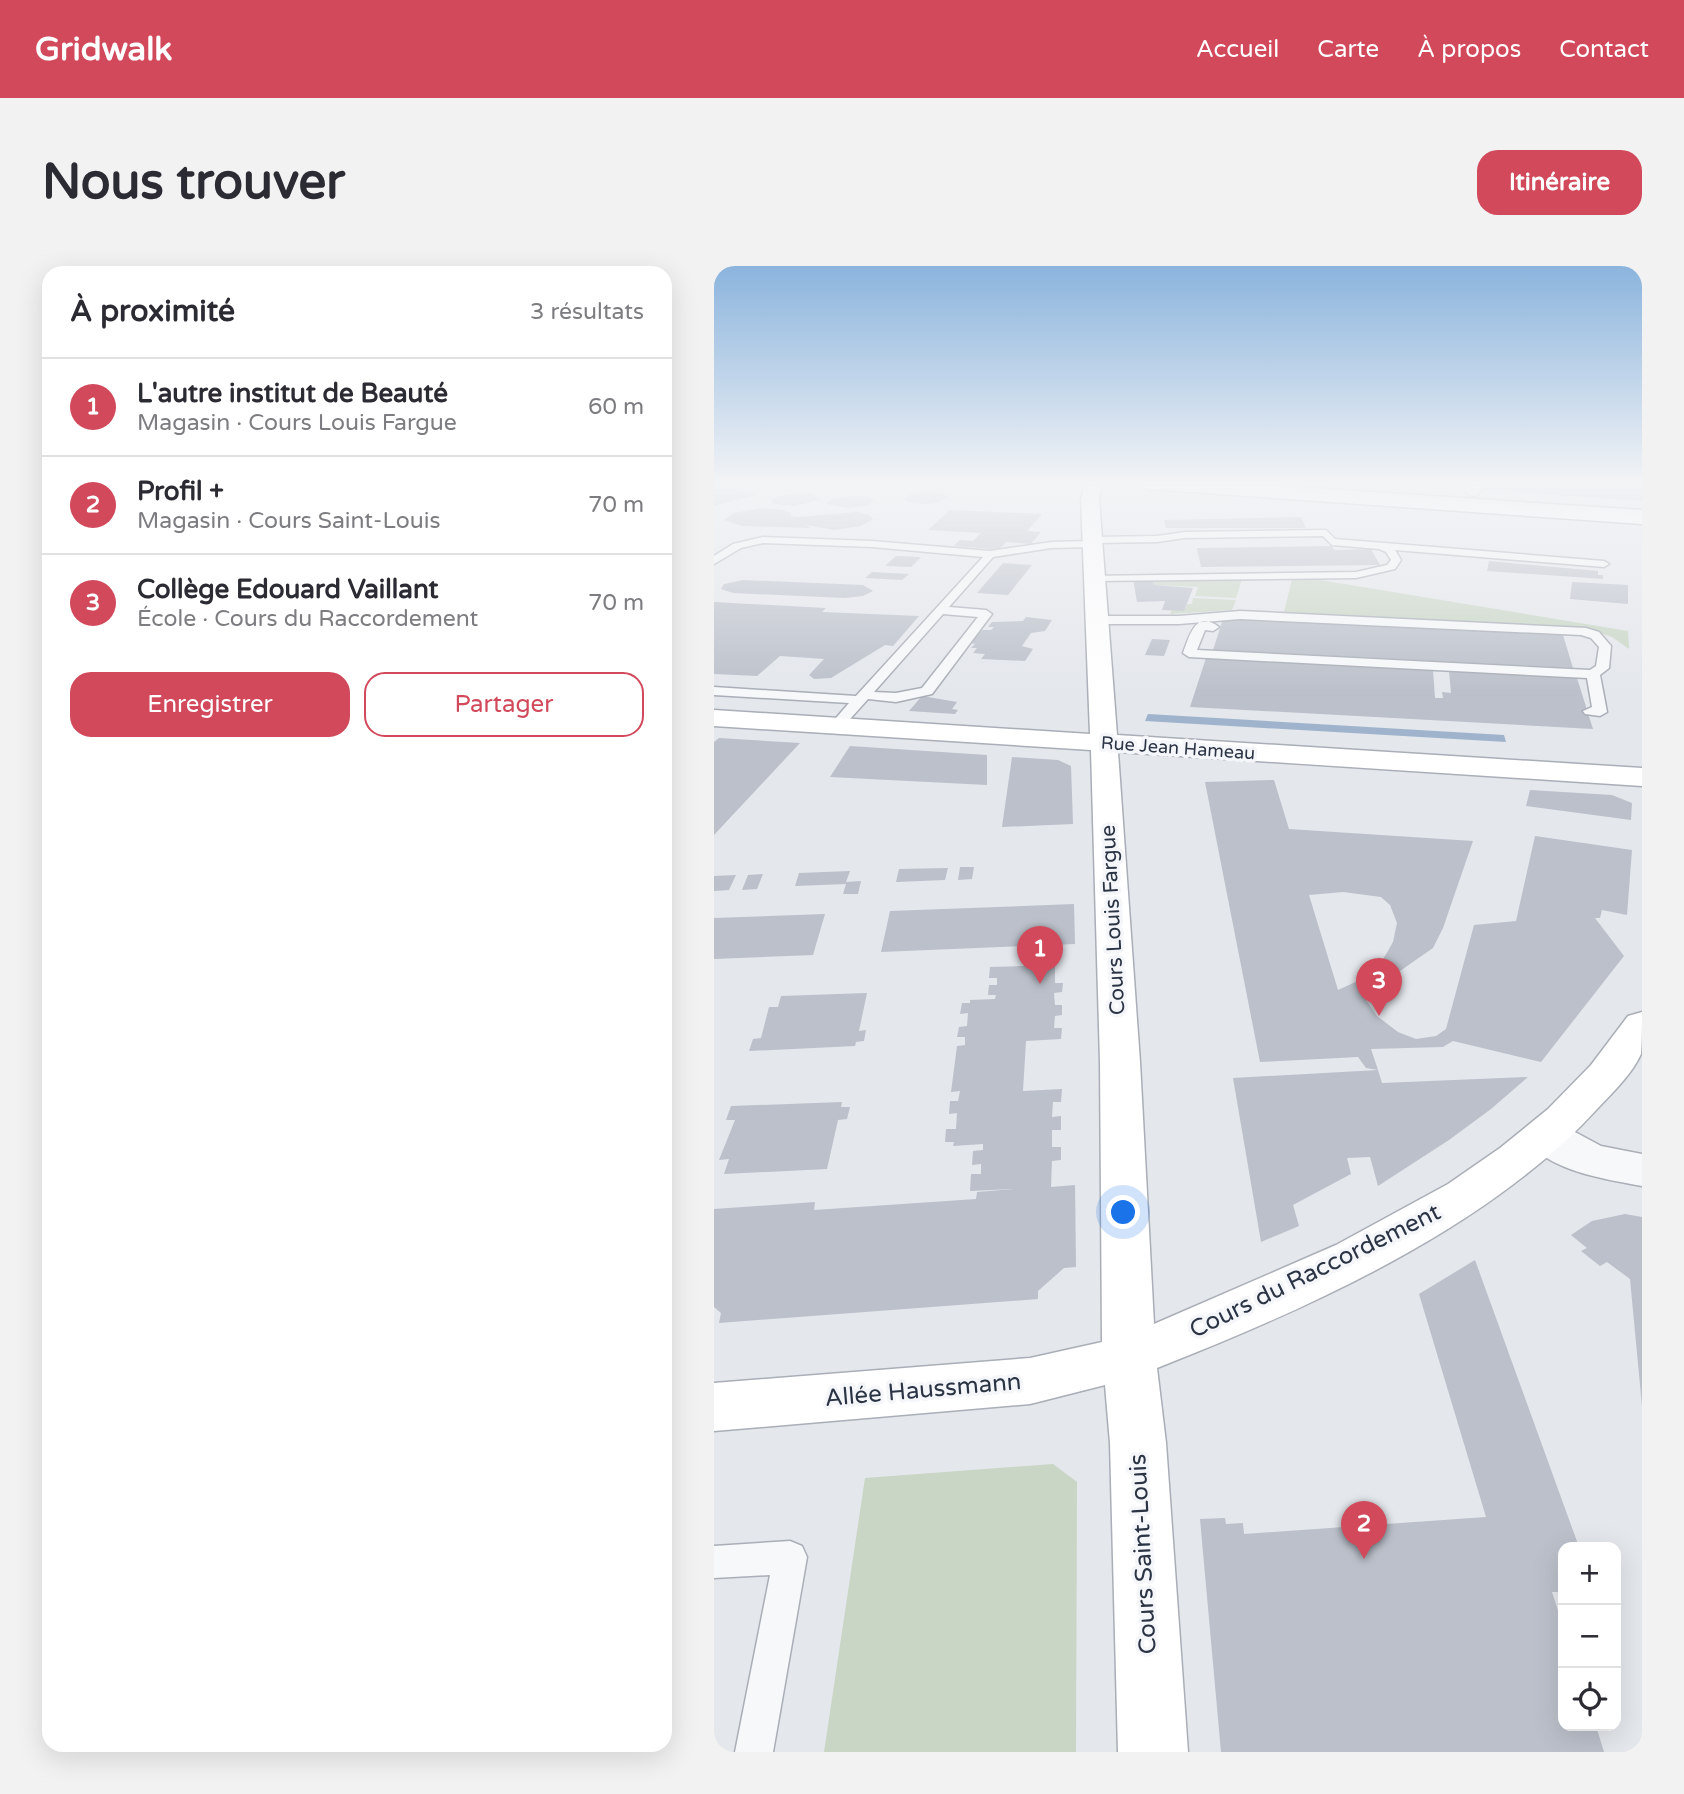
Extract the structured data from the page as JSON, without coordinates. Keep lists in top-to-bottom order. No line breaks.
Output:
{"streets":{"main road":["Rue Jean Hameau","Cours Louis Fargue","Cours du Raccordement","Allée Haussmann","Cours Saint-Louis"]},"crossings":[["Rue Jean Hameau","Cours Louis Fargue"],["Cours Louis Fargue","Cours du Raccordement"],["Cours Louis Fargue","Allée Haussmann"],["Cours Louis Fargue","Cours Saint-Louis"],["Cours du Raccordement","Allée Haussmann"],["Cours du Raccordement","Cours Saint-Louis"],["Allée Haussmann","Cours Saint-Louis"]],"page":{"header":"Gridwalk","nav":["Accueil","Carte","À propos","Contact"],"buttons":["Itinéraire",["Enregistrer","Partager"]],"title":"Nous trouver","heading":["À proximité","3 résultats"],"list":[{"mark":"1","name":"L'autre institut de Beauté","note":"Magasin · Cours Louis Fargue","value":"60 m"},{"mark":"2","name":"Profil +","note":"Magasin · Cours Saint-Louis","value":"70 m"},{"mark":"3","name":"Collège Edouard Vaillant","note":"École · Cours du Raccordement","value":"70 m"}],"pins":["1","3","2"],"map_buttons":["+","−"]}}
